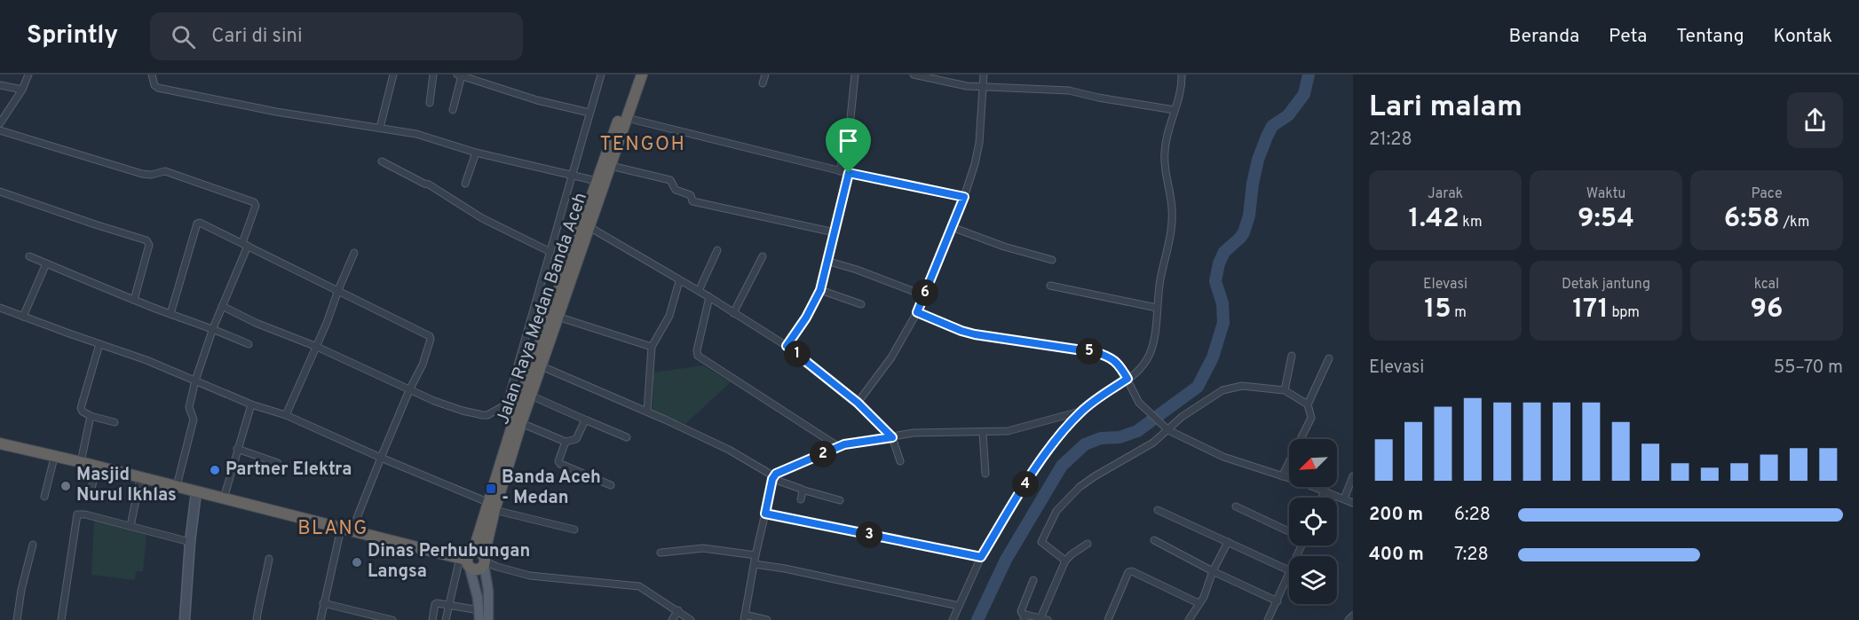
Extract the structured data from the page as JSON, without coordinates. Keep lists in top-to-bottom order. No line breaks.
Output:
{"streets":{"highway":["Jalan Raya Medan Banda Aceh"]},"districts":["TENGOH","BLANG"],"places":{"other":["Partner Elektra","Masjid Nurul Ikhlas","Dinas Perhubungan Langsa"],"transit":["Banda Aceh - Medan"]},"north":"bottom left","page":{"header":"Sprintly","search":"Cari di sini","nav":["Beranda","Peta","Tentang","Kontak"],"heading":["Lari malam","21:28"],"stats":[["Jarak","1.42 km"],["Waktu","9:54"],["Pace","6:58 /km"],["Elevasi","15 m"],["Detak jantung","171 bpm"],["kcal","96"]],"pins":["6","5","1","2","4","3"],"chart":["Elevasi","55–70 m"],"list":[{"name":"200 m","note":"6:28"},{"name":"400 m","note":"7:28"}]}}
